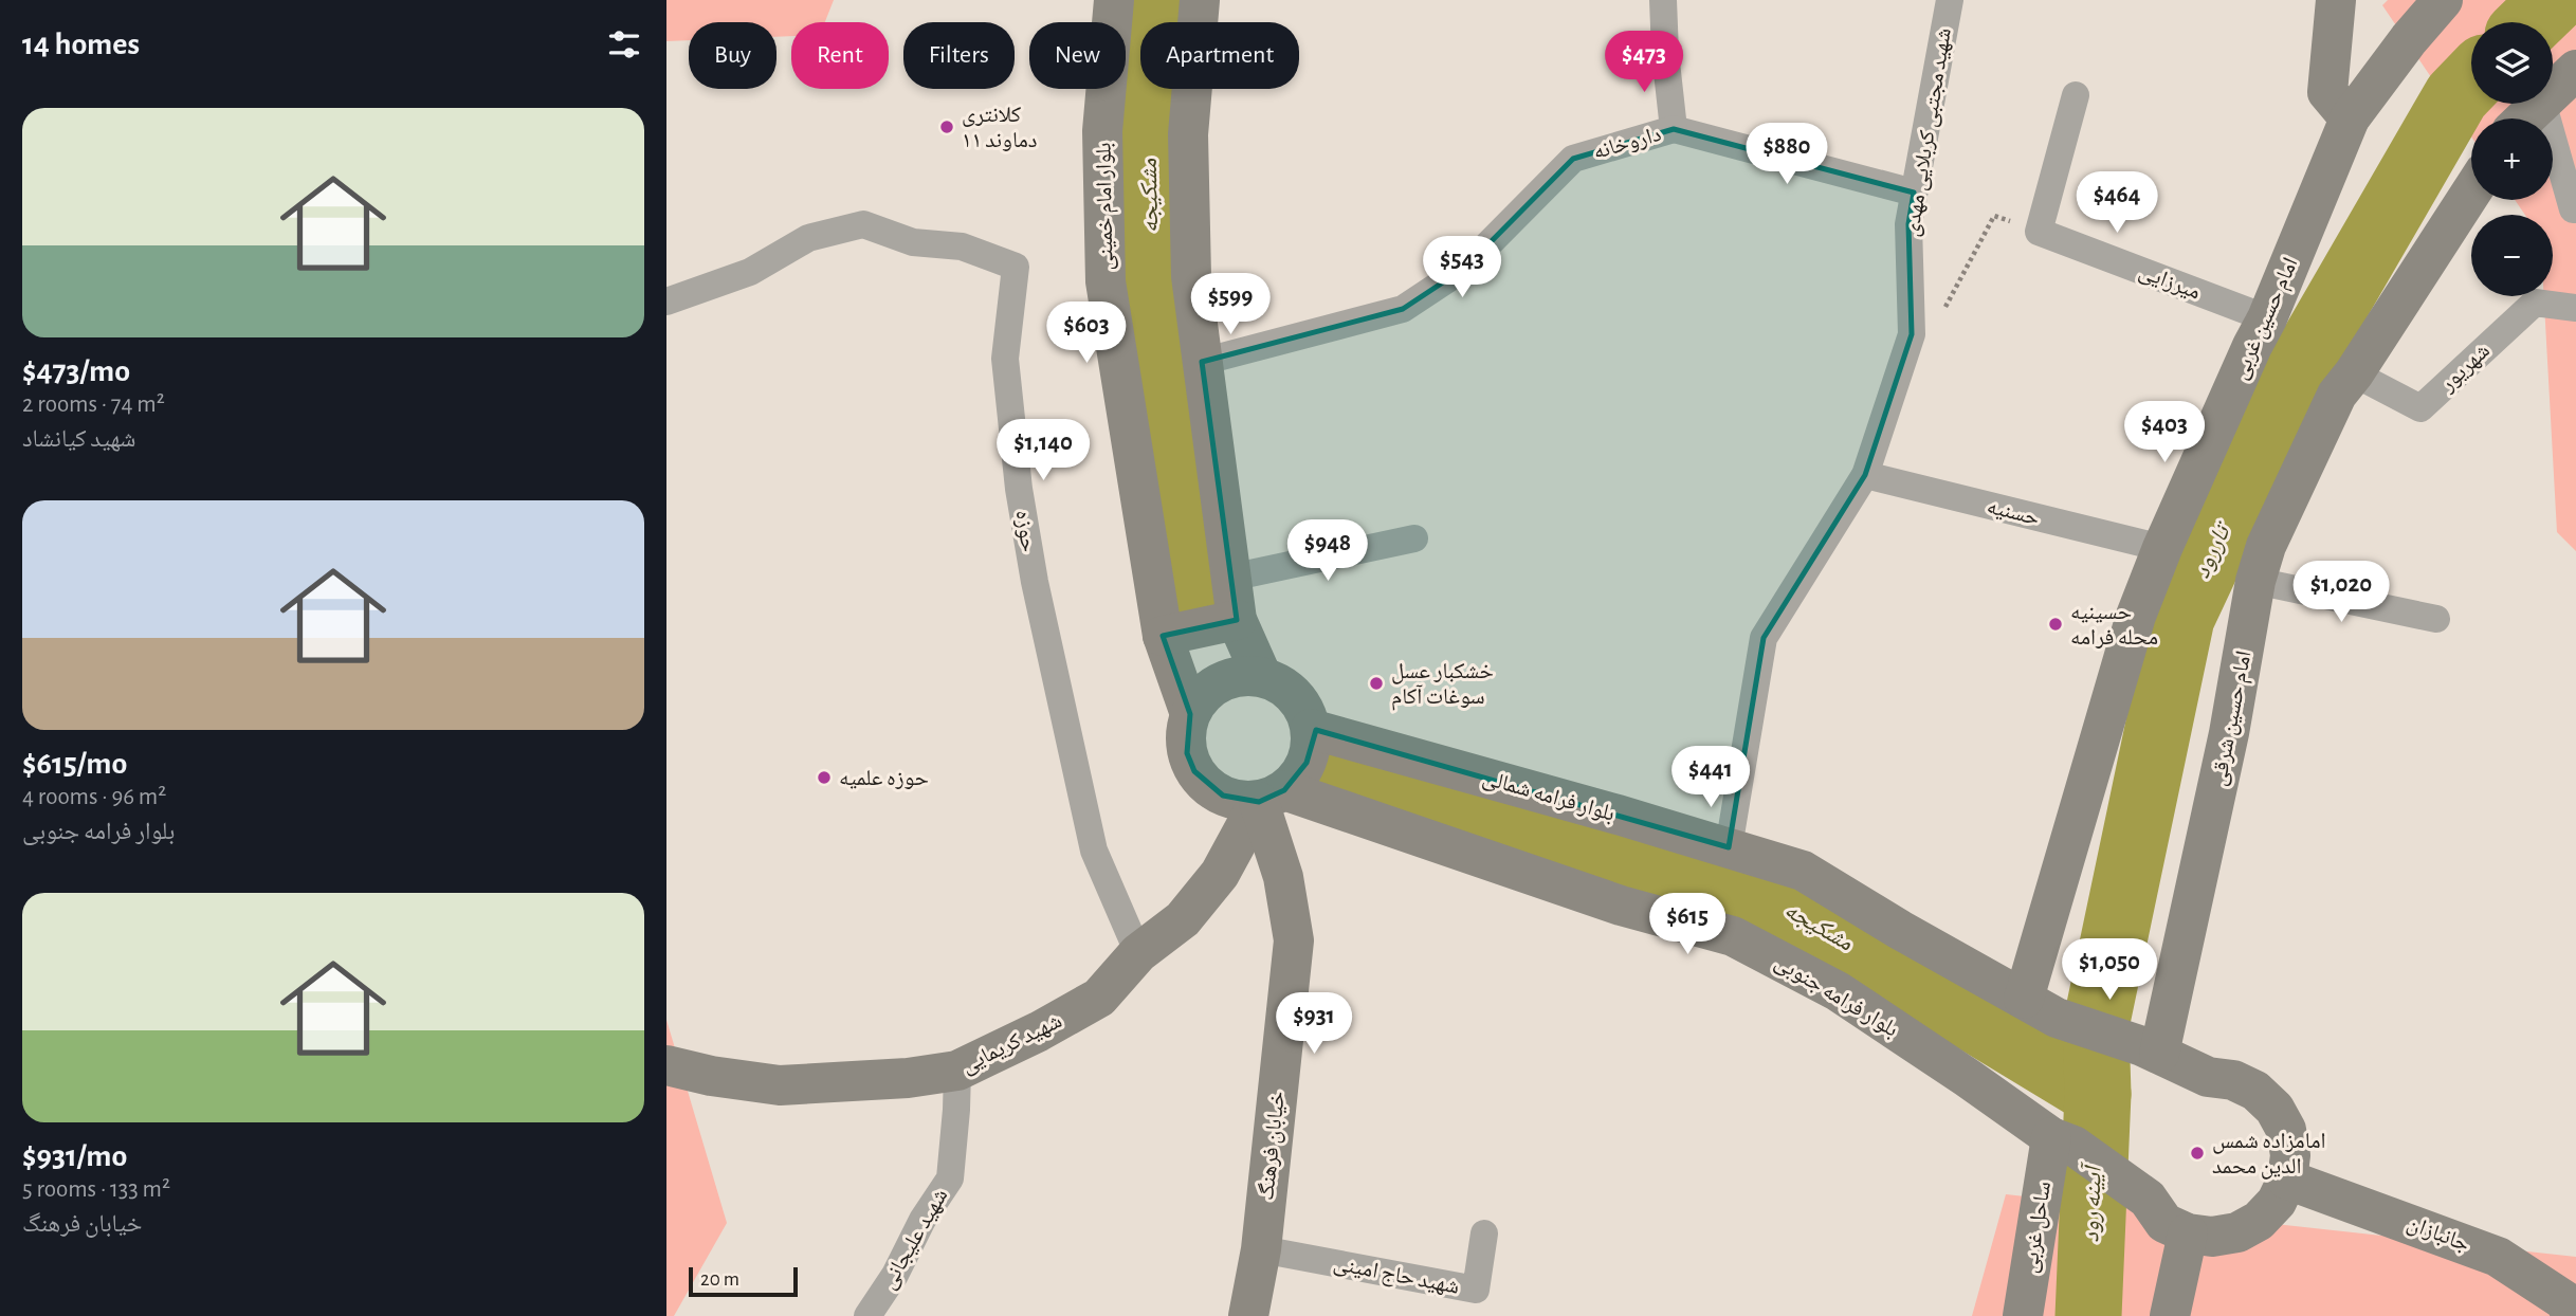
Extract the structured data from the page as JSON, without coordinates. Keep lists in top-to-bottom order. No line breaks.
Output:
{"streets":{"street":["شهید مجتبی کربلایی مهدی","داروخانه","بلوار امام خمینی","میرزایی","امام حسین غربی","شهریور","حسنیه","حوزه","امام حسین شرقی","بلوار فرامه شمالی","بلوار فرامه جنوبی","شهید کریمایی","خیابان فرهنگ","ساحل غربی","جانبازان","شهید علیجانی","شهید حاج امینی"]},"crossings":[["شهید مجتبی کربلایی مهدی","حسنیه"],["شهید مجتبی کربلایی مهدی","بلوار فرامه شمالی"],["بلوار امام خمینی","بلوار فرامه شمالی"],["بلوار امام خمینی","بلوار فرامه جنوبی"],["بلوار امام خمینی","شهید کریمایی"],["بلوار امام خمینی","خیابان فرهنگ"],["میرزایی","امام حسین غربی"],["امام حسین غربی","حسنیه"],["امام حسین غربی","بلوار فرامه شمالی"],["شهریور","امام حسین شرقی"],["حوزه","شهید کریمایی"],["امام حسین شرقی","بلوار فرامه شمالی"],["بلوار فرامه شمالی","بلوار فرامه جنوبی"],["بلوار فرامه شمالی","شهید کریمایی"],["بلوار فرامه شمالی","خیابان فرهنگ"],["بلوار فرامه شمالی","جانبازان"],["بلوار فرامه جنوبی","شهید کریمایی"],["بلوار فرامه جنوبی","خیابان فرهنگ"],["بلوار فرامه جنوبی","ساحل غربی"],["شهید کریمایی","خیابان فرهنگ"],["شهید کریمایی","شهید علیجانی"],["خیابان فرهنگ","شهید حاج امینی"]],"water":["مشکیجه","تاررود","آیینه رود"],"places":["کلانتری ۱۱ دماوند","حسینیه محله فرامه","خشکبار عسل سوغات آکام","حوزه علمیه","امامزاده شمس الدین محمد"],"scale_bar":"20 m","page":{"heading":"14 homes","map_buttons":["+","−"],"chip":["Buy","Rent","Filters","New","Apartment"],"price":["$473","$880","$464","$543","$599","$603","$403","$1,140","$948","$1,020","$441","$615","$1,050","$931"],"list":[{"name":"$473/mo","note":"2 rooms · 74 m² · شهید کیانشاد"},{"name":"$615/mo","note":"4 rooms · 96 m² · بلوار فرامه جنوبی"},{"name":"$931/mo","note":"5 rooms · 133 m² · خیابان فرهنگ"}],"scale":"20 m"}}
